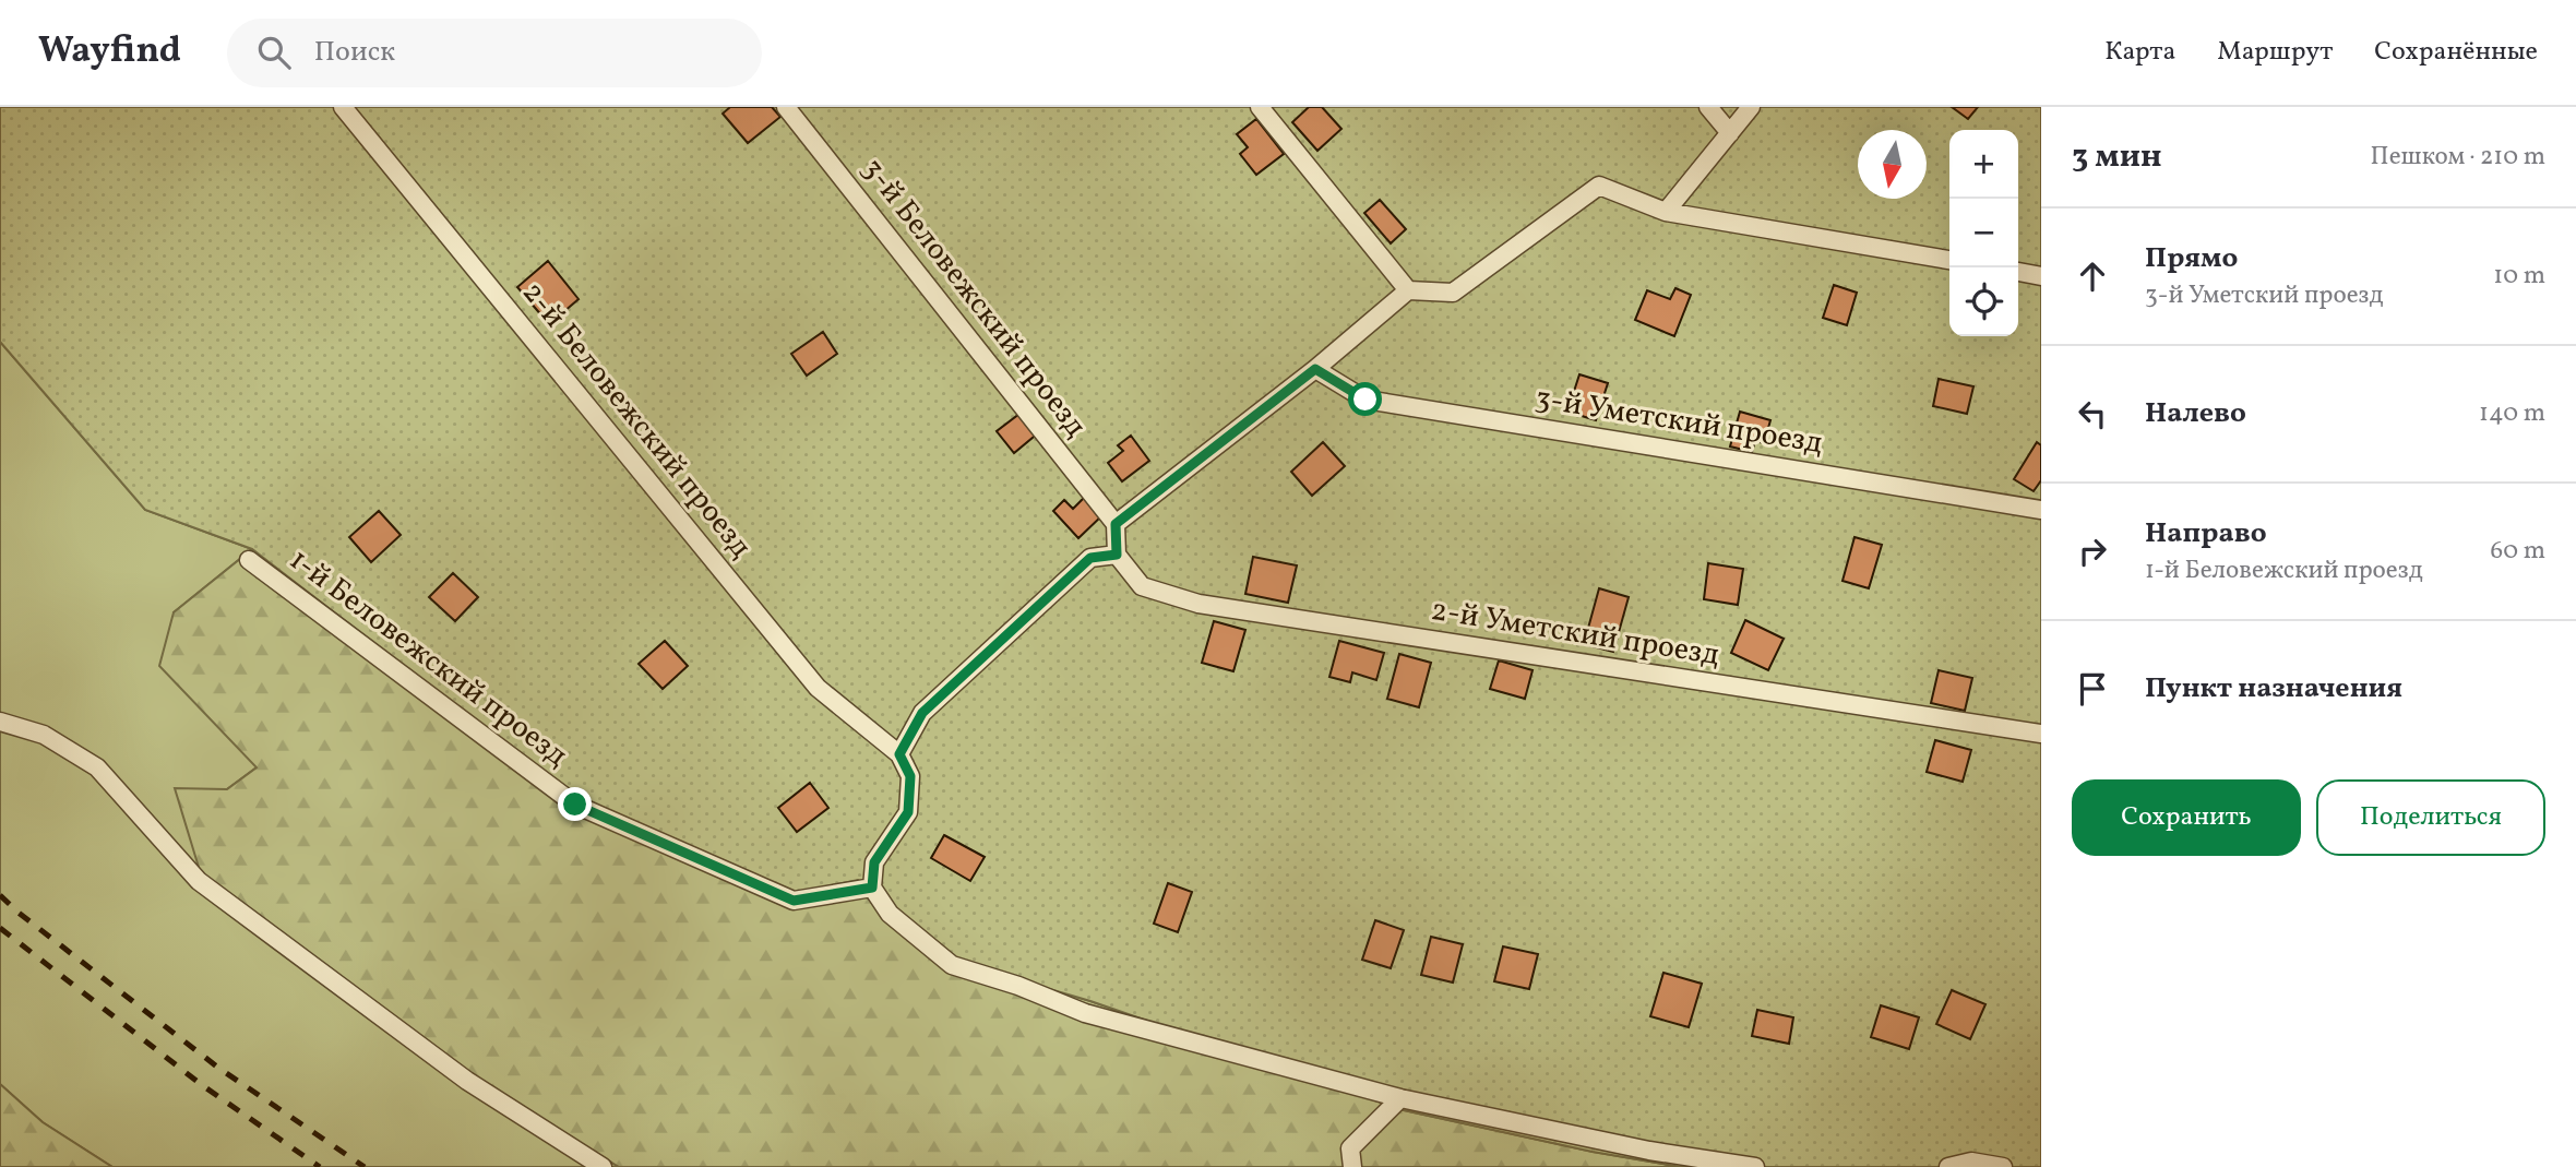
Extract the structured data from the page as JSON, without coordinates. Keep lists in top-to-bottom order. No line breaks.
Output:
{"streets":{"lane":["3-й Беловежский проезд","2-й Беловежский проезд","3-й Уметский проезд","2-й Уметский проезд","1-й Беловежский проезд"]},"north":"bottom","page":{"header":"Wayfind","search":"Поиск","nav":["Карта","Маршрут","Сохранённые"],"heading":["3 мин","Пешком · 210 m"],"map_buttons":["+","−"],"list":[["Прямо","3-й Уметский проезд","10 m"],["Налево","140 m"],["Направо","1-й Беловежский проезд","60 m"],"Пункт назначения"],"buttons":["Сохранить","Поделиться"]}}
